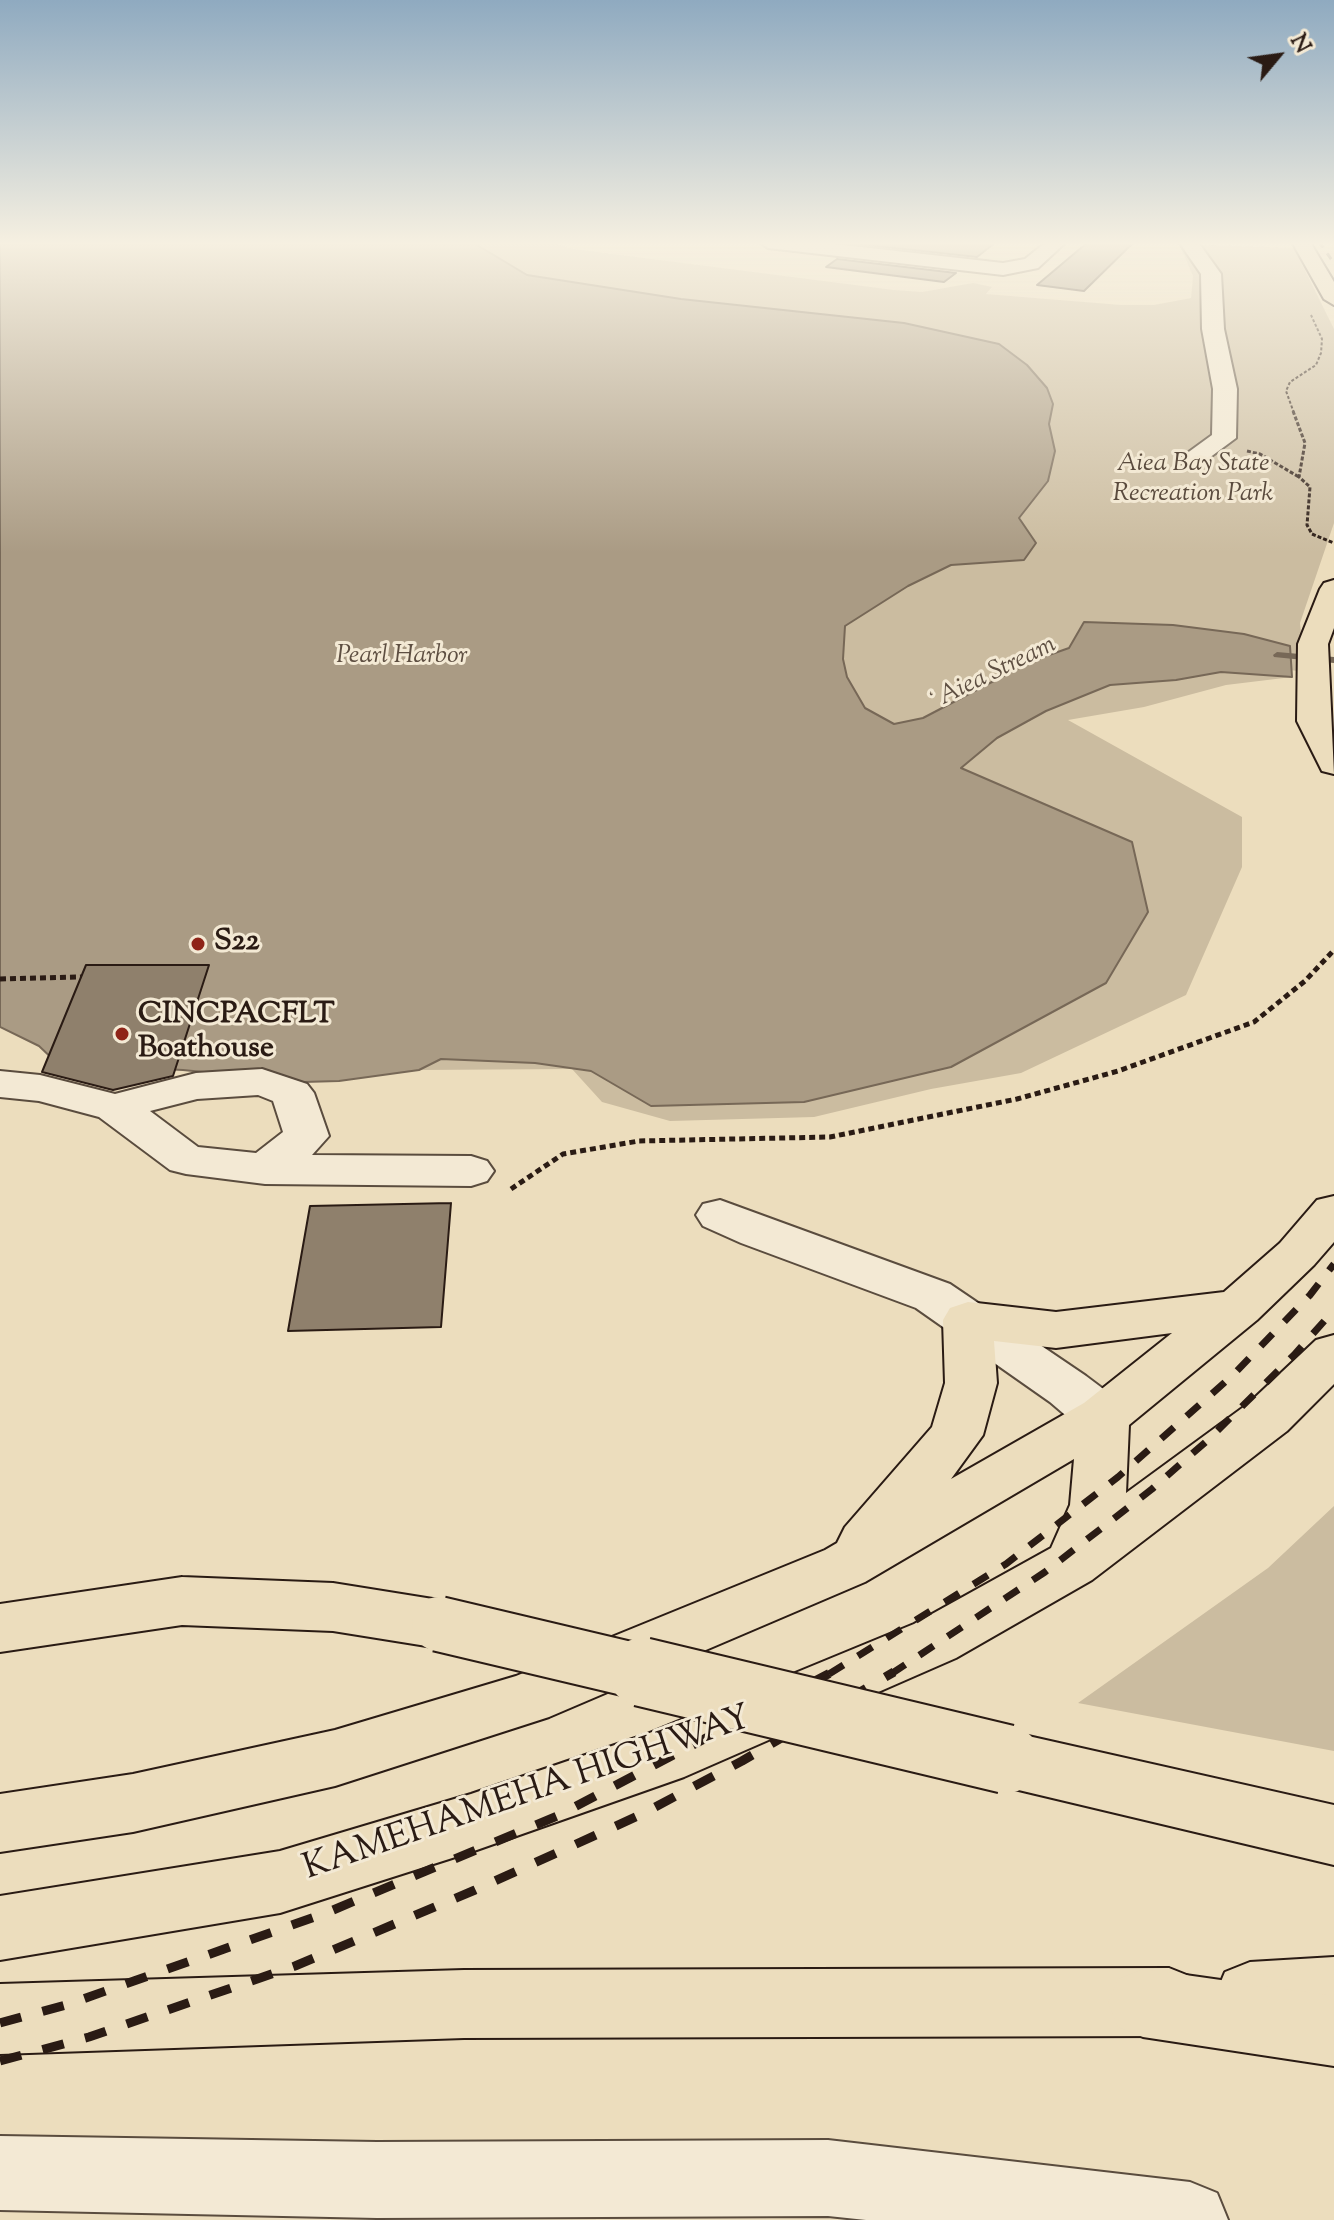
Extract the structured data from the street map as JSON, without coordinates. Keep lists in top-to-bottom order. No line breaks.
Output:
{"streets":{"main road":["KAMEHAMEHA HIGHWAY"]},"water":["Pearl Harbor","ʻAiea Stream"],"parks":["Aiea Bay State Recreation Park"],"places":["S22","CINCPACFLT Boathouse"],"north":"top right"}
